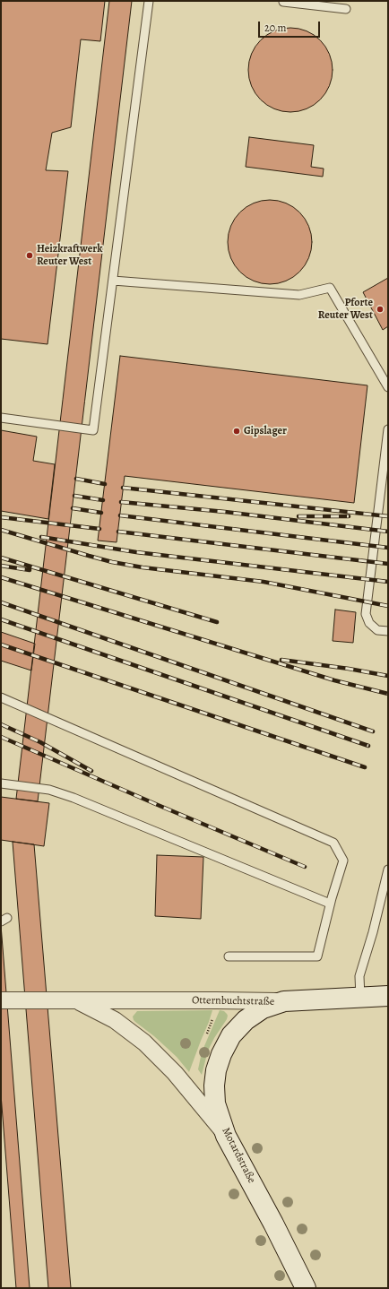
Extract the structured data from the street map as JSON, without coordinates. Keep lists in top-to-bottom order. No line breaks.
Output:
{"streets":{"street":["Otternbuchtstraße","Motardstraße"]},"crossings":[["Otternbuchtstraße","Motardstraße"]],"places":["Heizkraftwerk Reuter West","Pforte Reuter West","Gipslager"],"scale_bar":"20 m"}
